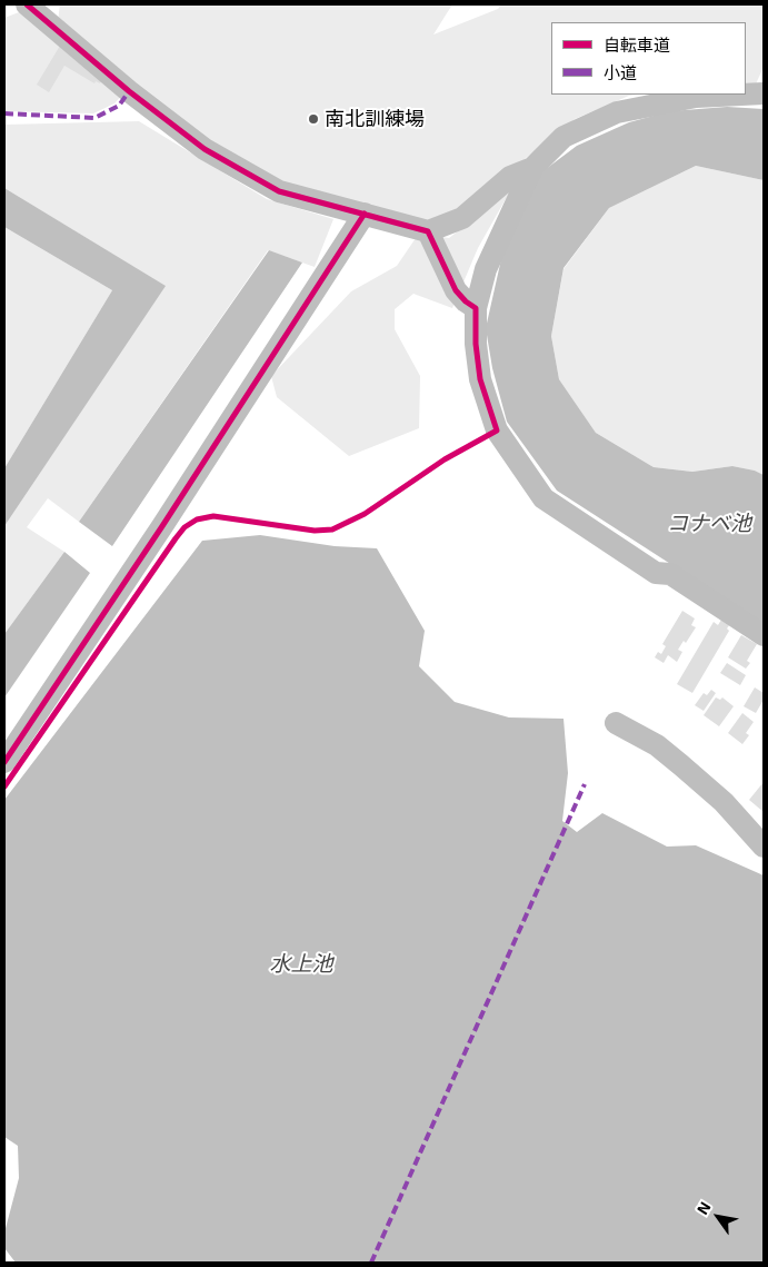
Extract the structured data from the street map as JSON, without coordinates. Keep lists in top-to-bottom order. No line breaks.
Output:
{"water":["コナベ池","水上池"],"places":["南北訓練場"],"legend":["自転車道","小道"],"north":"top left"}
